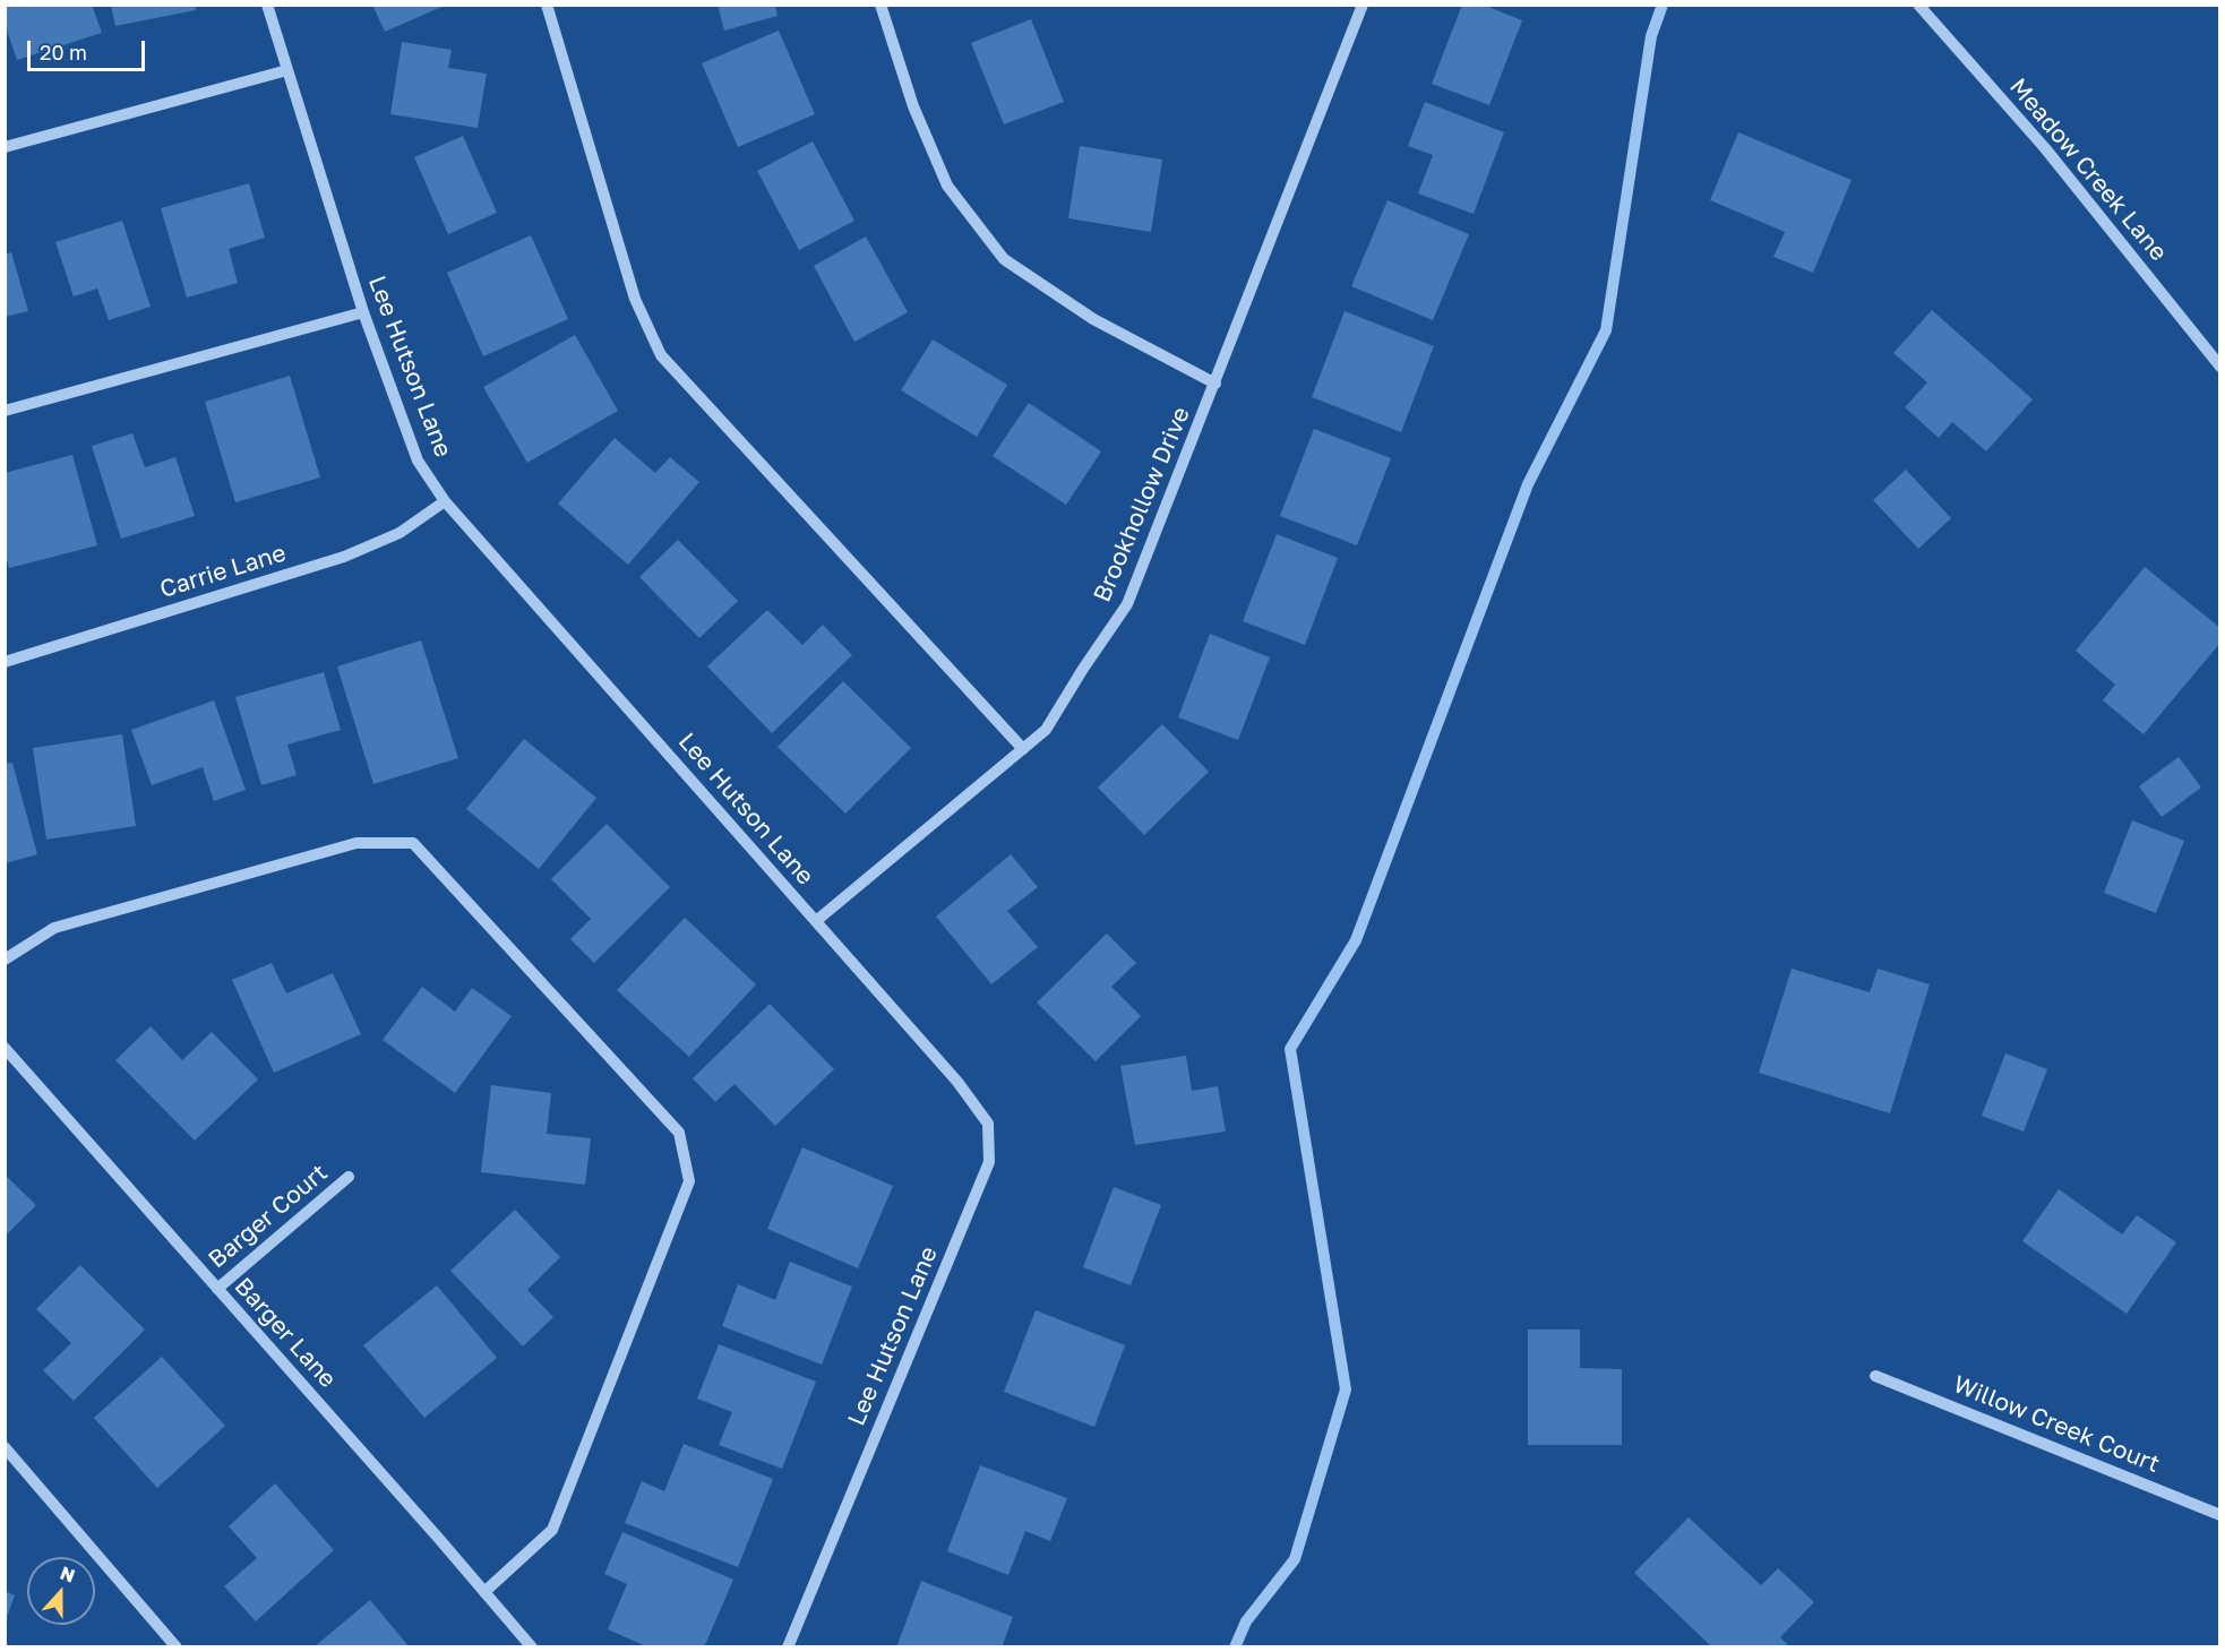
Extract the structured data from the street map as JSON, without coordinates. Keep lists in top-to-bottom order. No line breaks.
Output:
{"streets":{"street":["Meadow Creek Lane","Lee Hutson Lane","Brookhollow Drive","Carrie Lane","Barger Court","Barger Lane","Willow Creek Court"]},"crossings":[["Lee Hutson Lane","Brookhollow Drive"],["Lee Hutson Lane","Carrie Lane"],["Barger Court","Barger Lane"]],"scale_bar":"20 m","north":"top"}
